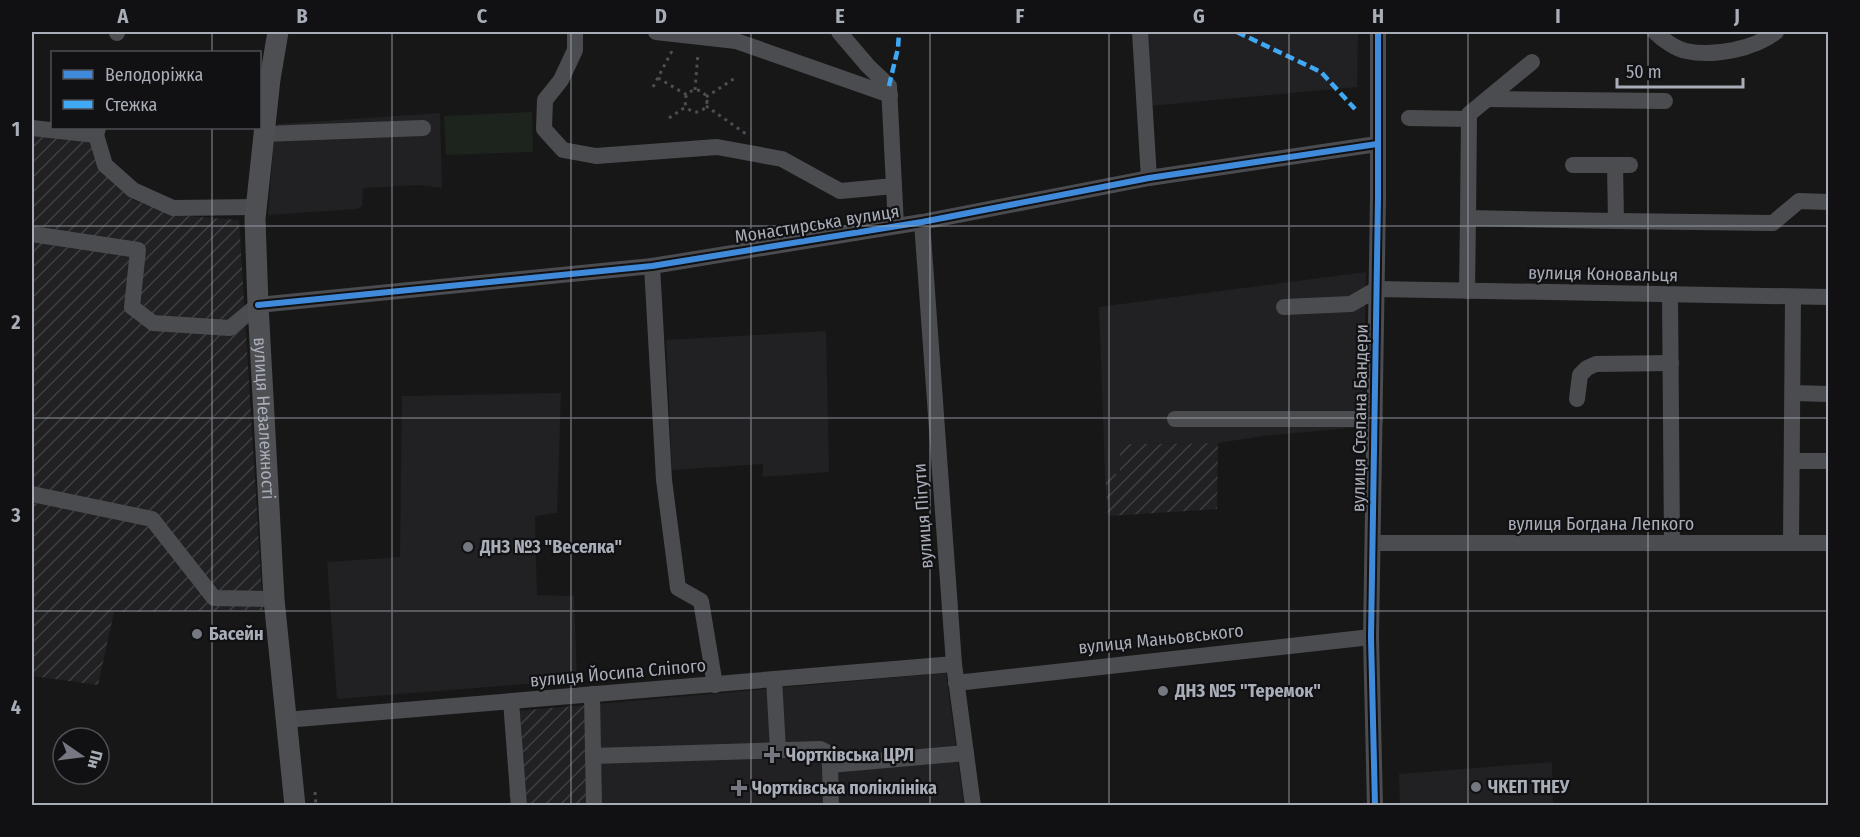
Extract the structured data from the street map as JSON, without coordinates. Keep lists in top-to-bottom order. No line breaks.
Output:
{"streets":{"main road":["вулиця Незалежності"],"street":["Монастирська вулиця","вулиця Коновальця","вулиця Степана Бандери","вулиця Пігути","вулиця Богдана Лепкого","вулиця Маньовського","вулиця Йосипа Сліпого"]},"crossings":[["Монастирська вулиця","вулиця Незалежності"],["Монастирська вулиця","вулиця Степана Бандери"],["Монастирська вулиця","вулиця Пігути"],["вулиця Коновальця","вулиця Степана Бандери"],["вулиця Незалежності","вулиця Йосипа Сліпого"],["вулиця Степана Бандери","вулиця Богдана Лепкого"],["вулиця Степана Бандери","вулиця Маньовського"],["вулиця Пігути","вулиця Маньовського"],["вулиця Пігути","вулиця Йосипа Сліпого"]],"places":{"other":["ДНЗ №3 \"Веселка\"","Басейн","ДНЗ №5 \"Теремок\"","ЧКЕП ТНЕУ"],"health":["Чортківська ЦРЛ","Чортківська поліклініка"]},"legend":["Велодоріжка","Стежка"],"scale_bar":"50 m","north":"right","grid":{"columns":["A","B","C","D","E","F","G","H","I","J"],"rows":["1","2","3","4"]}}
